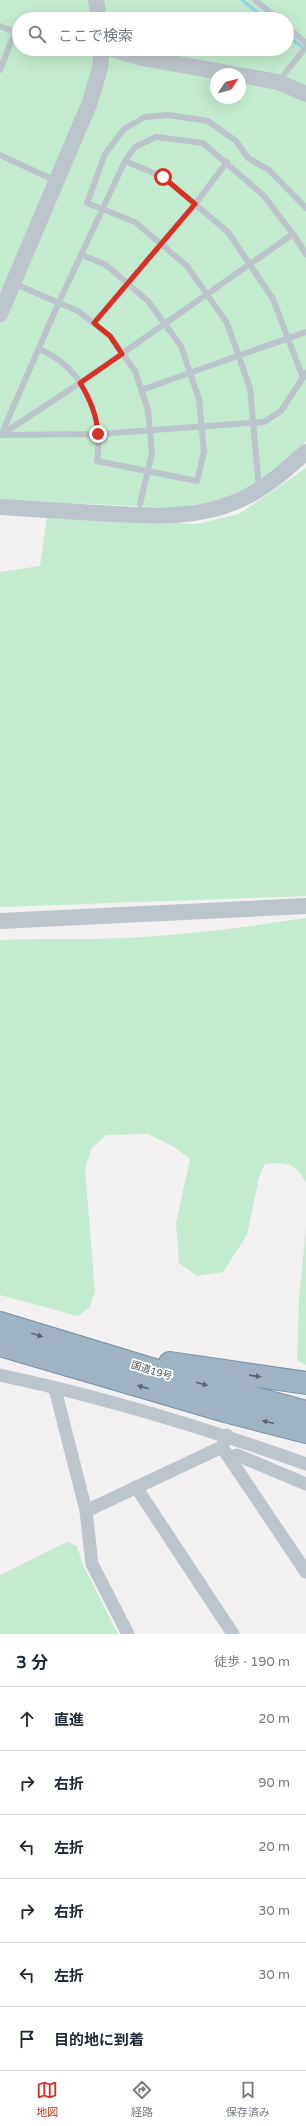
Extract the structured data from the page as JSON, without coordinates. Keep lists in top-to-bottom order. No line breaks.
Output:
{"streets":{"highway":["国道19号"]},"north":"top right","page":{"search":"ここで検索","heading":["3 分","徒歩 · 190 m"],"list":[["直進","20 m"],["右折","90 m"],["左折","20 m"],["右折","30 m"],["左折","30 m"],"目的地に到着"],"nav":["地図","経路","保存済み"]}}
